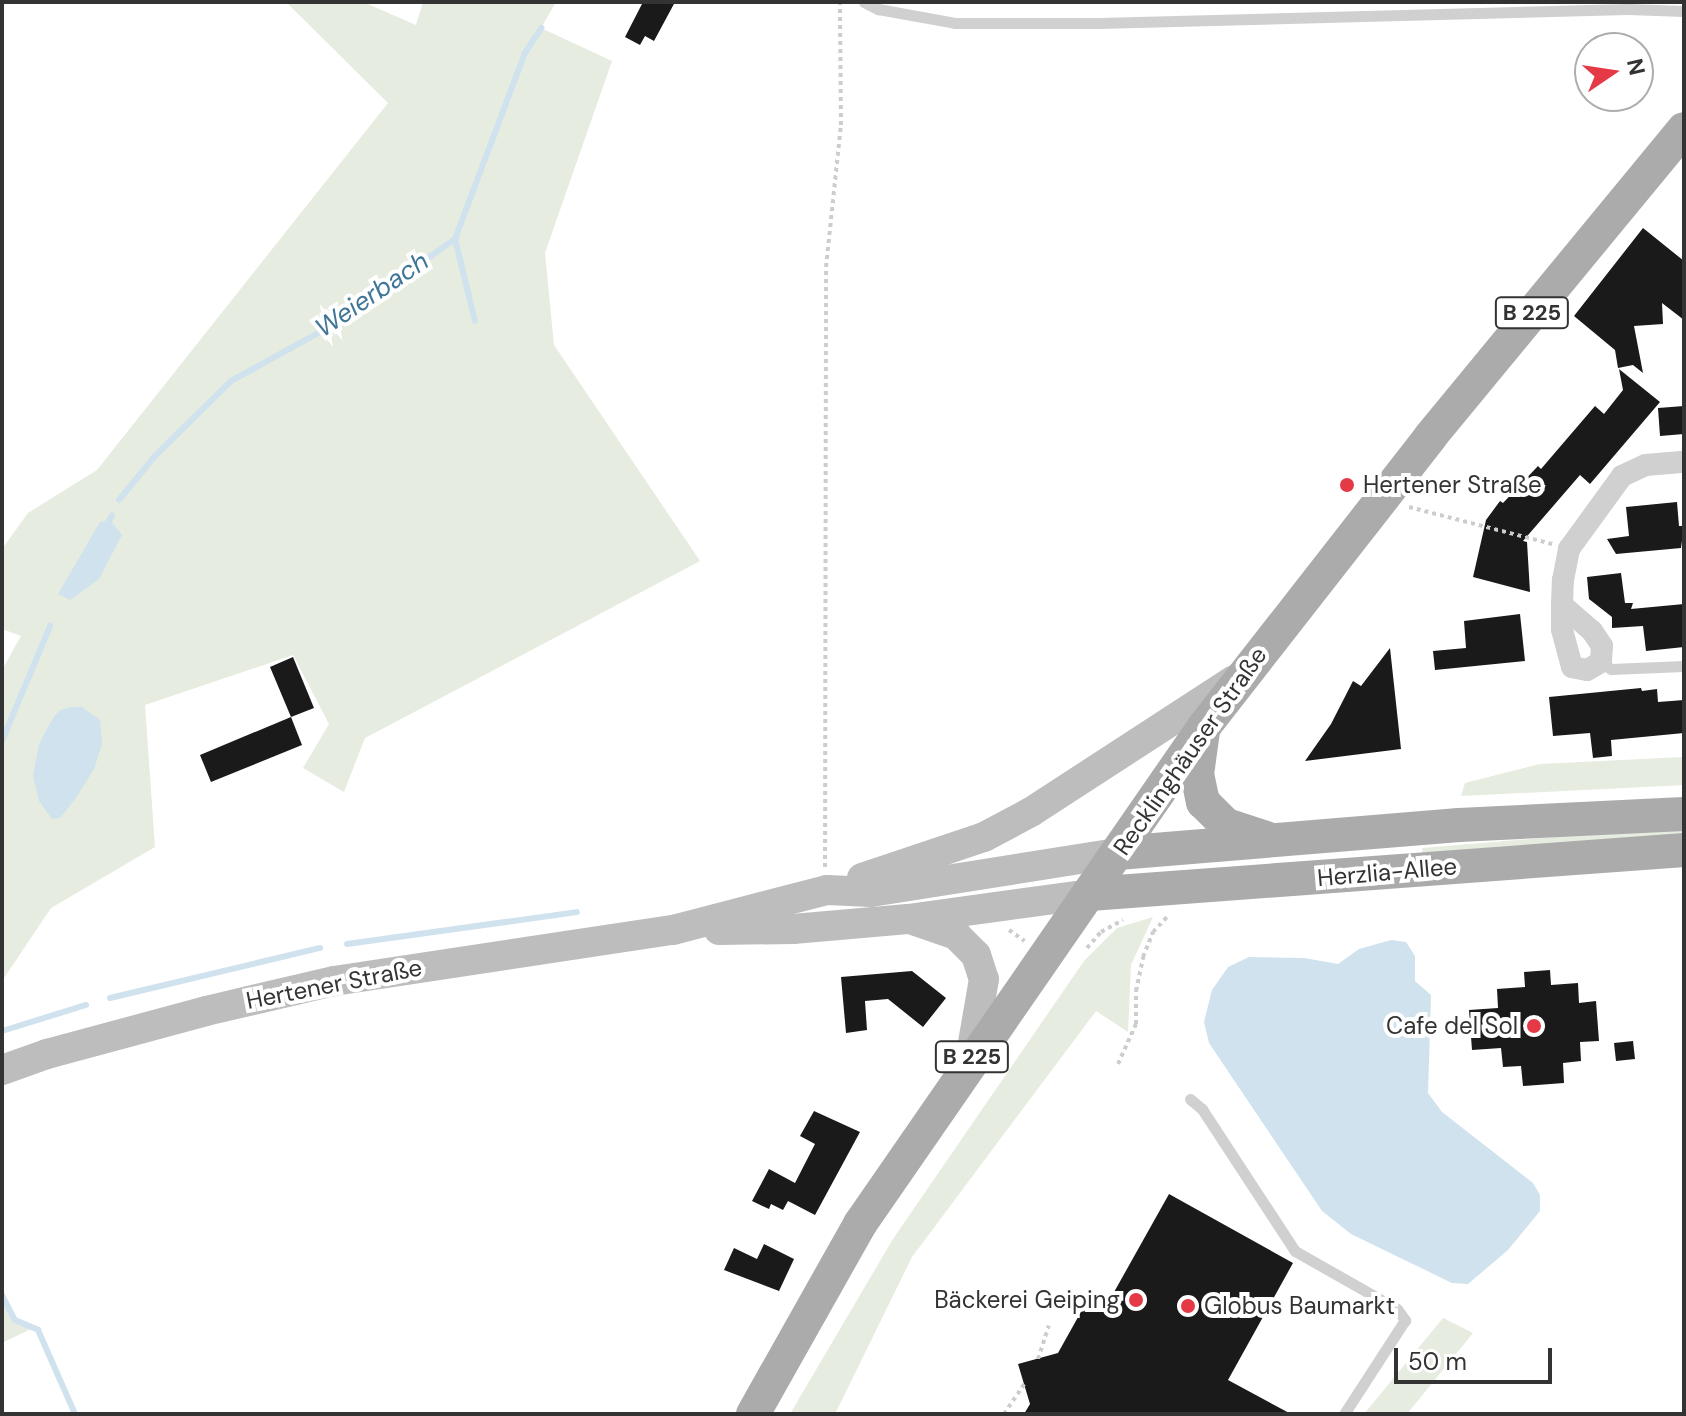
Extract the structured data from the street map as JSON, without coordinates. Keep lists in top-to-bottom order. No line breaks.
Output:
{"streets":{"main road":["B 225","Recklinghäuser Straße","Herzlia-Allee","Hertener Straße"]},"crossings":[["Recklinghäuser Straße","Herzlia-Allee"],["Recklinghäuser Straße","Hertener Straße"],["Herzlia-Allee","Hertener Straße"]],"water":["Weierbach"],"places":["Hertener Straße","Cafe del Sol","Bäckerei Geiping","Globus Baumarkt"],"scale_bar":"50 m","north":"right"}
